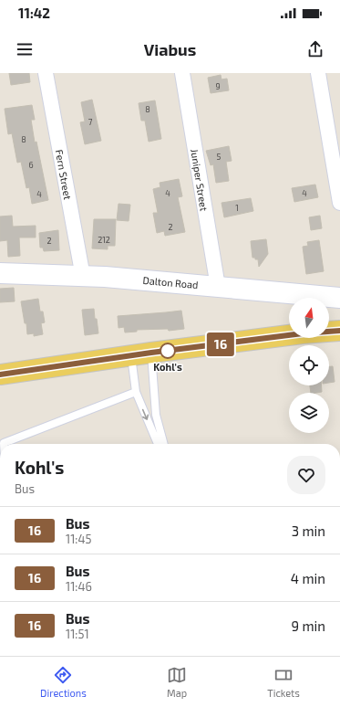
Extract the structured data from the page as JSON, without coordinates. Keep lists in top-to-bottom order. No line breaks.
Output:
{"streets":{"street":["Fern Street","Juniper Street","Dalton Road"]},"crossings":[["Fern Street","Dalton Road"],["Juniper Street","Dalton Road"]],"places":["Kohl's"],"lines":["bus line 16"],"house_numbers":["9","8","7","8","5","6","4","4","4","1","2","212","2"],"north":"top","page":{"status":"11:42","header":"Viabus","on_map":"16","heading":["Kohl's","Bus"],"list":[{"mark":"16","name":"Bus","note":"11:45","value":"3 min"},{"mark":"16","name":"Bus","note":"11:46","value":"4 min"},{"mark":"16","name":"Bus","note":"11:51","value":"9 min"}],"tabs":["Directions","Map","Tickets"]}}
